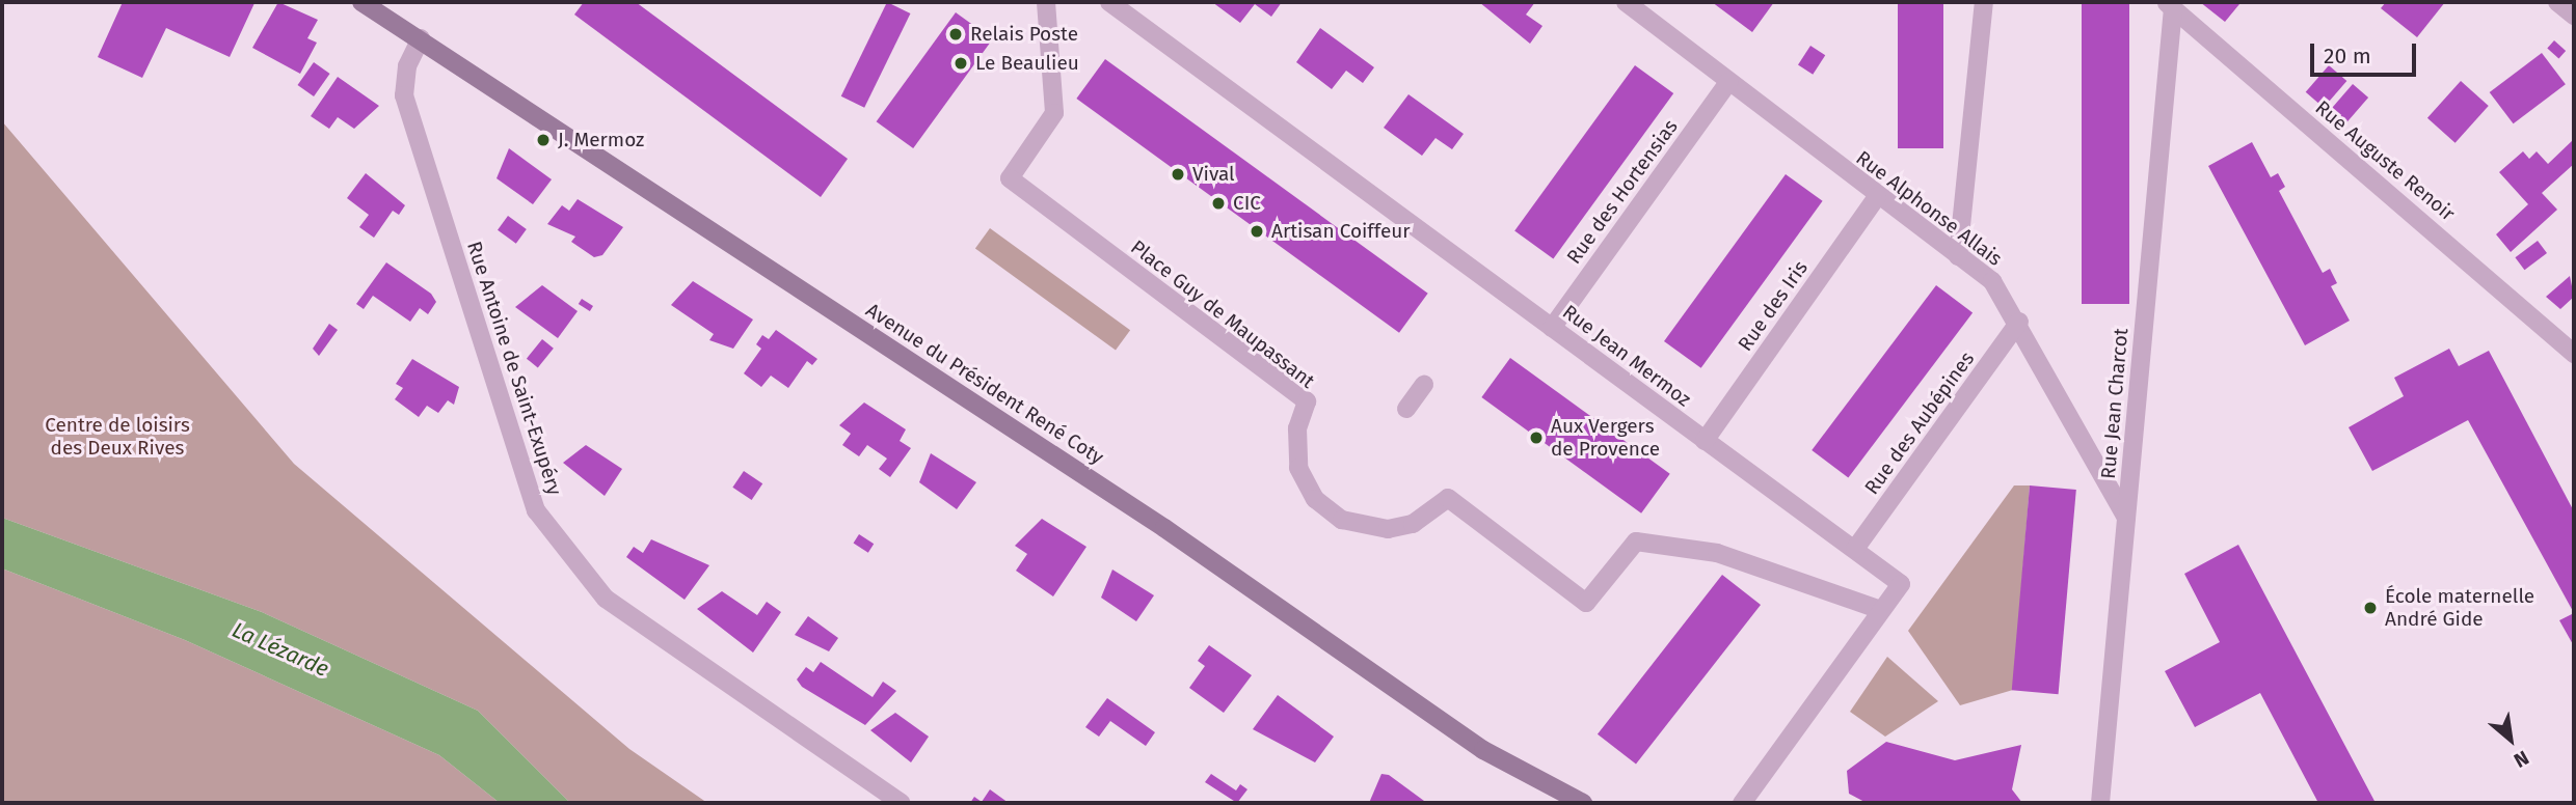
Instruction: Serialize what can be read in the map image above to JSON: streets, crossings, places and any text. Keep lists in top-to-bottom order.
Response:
{
  "streets": {
    "street": [
      "Rue Auguste Renoir",
      "Rue des Hortensias",
      "Rue Alphonse Allais",
      "Rue des Iris",
      "Place Guy de Maupassant",
      "Rue Jean Mermoz",
      "Rue Antoine de Saint-Exupéry",
      "Avenue du Président René Coty",
      "Rue Jean Charcot",
      "Rue des Aubépines"
    ]
  },
  "crossings": [
    ["Rue Auguste Renoir", "Rue Jean Charcot"],
    ["Rue des Hortensias", "Rue Alphonse Allais"],
    ["Rue des Hortensias", "Rue Jean Mermoz"],
    ["Rue Alphonse Allais", "Rue des Iris"],
    ["Rue Alphonse Allais", "Rue Jean Charcot"],
    ["Rue Alphonse Allais", "Rue des Aubépines"],
    ["Rue des Iris", "Rue Jean Mermoz"],
    ["Place Guy de Maupassant", "Rue Jean Mermoz"],
    ["Rue Jean Mermoz", "Rue des Aubépines"],
    ["Rue Antoine de Saint-Exupéry", "Avenue du Président René Coty"]
  ],
  "water": ["La Lézarde"],
  "parks": ["Centre de loisirs des Deux Rives"],
  "places": [
    "Relais Poste",
    "Le Beaulieu",
    "J. Mermoz",
    "Vival",
    "CIC",
    "Artisan Coiffeur",
    "Aux Vergers de Provence",
    "École maternelle André Gide"
  ],
  "scale_bar": "20 m",
  "north": "bottom right"
}
